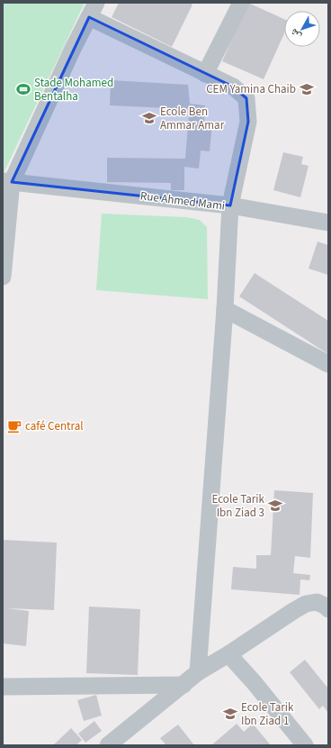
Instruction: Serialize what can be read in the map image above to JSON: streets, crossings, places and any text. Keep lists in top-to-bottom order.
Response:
{
  "streets": {
    "street": ["Rue Ahmed Mami"]
  },
  "places": {
    "sports": ["Stade Mohamed Bentalha"],
    "school or university": [
      "CEM Yamina Chaib",
      "Ecole Ben Ammar Amar",
      "Ecole Tarik Ibn Ziad 3",
      "Ecole Tarik Ibn Ziad 1"
    ],
    "cafe": ["café Central"]
  },
  "north": "bottom left"
}
